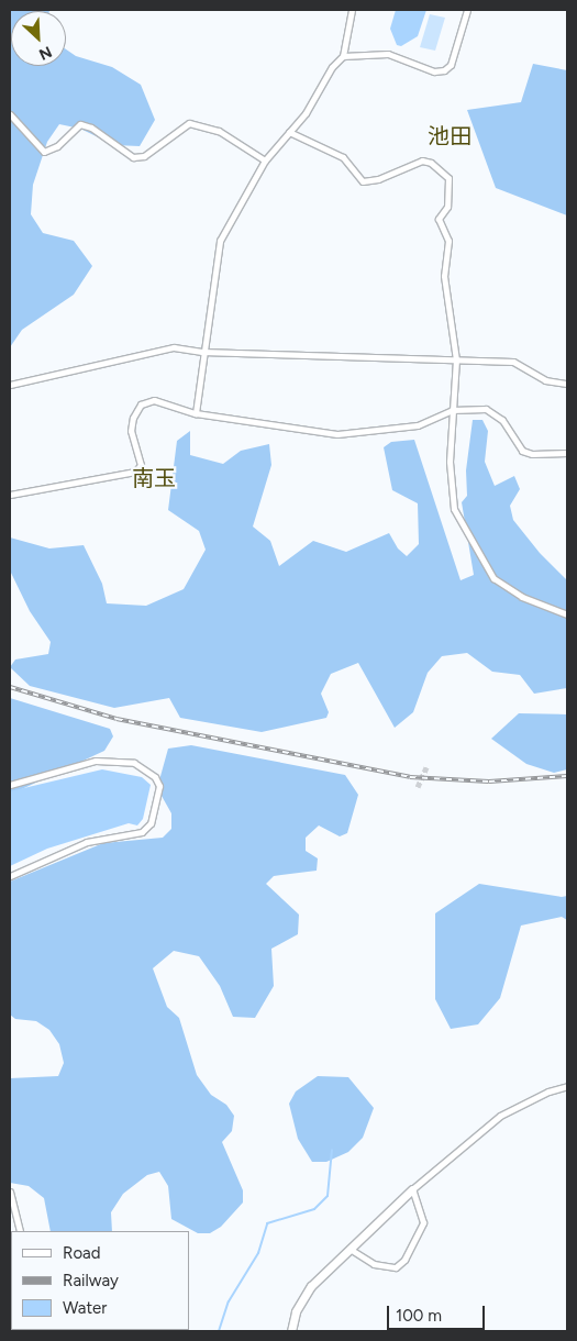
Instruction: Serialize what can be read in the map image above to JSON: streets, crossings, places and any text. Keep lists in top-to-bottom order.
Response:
{
  "districts": ["池田", "南玉"],
  "legend": ["Road", "Railway", "Water"],
  "scale_bar": "100 m",
  "north": "bottom right"
}
